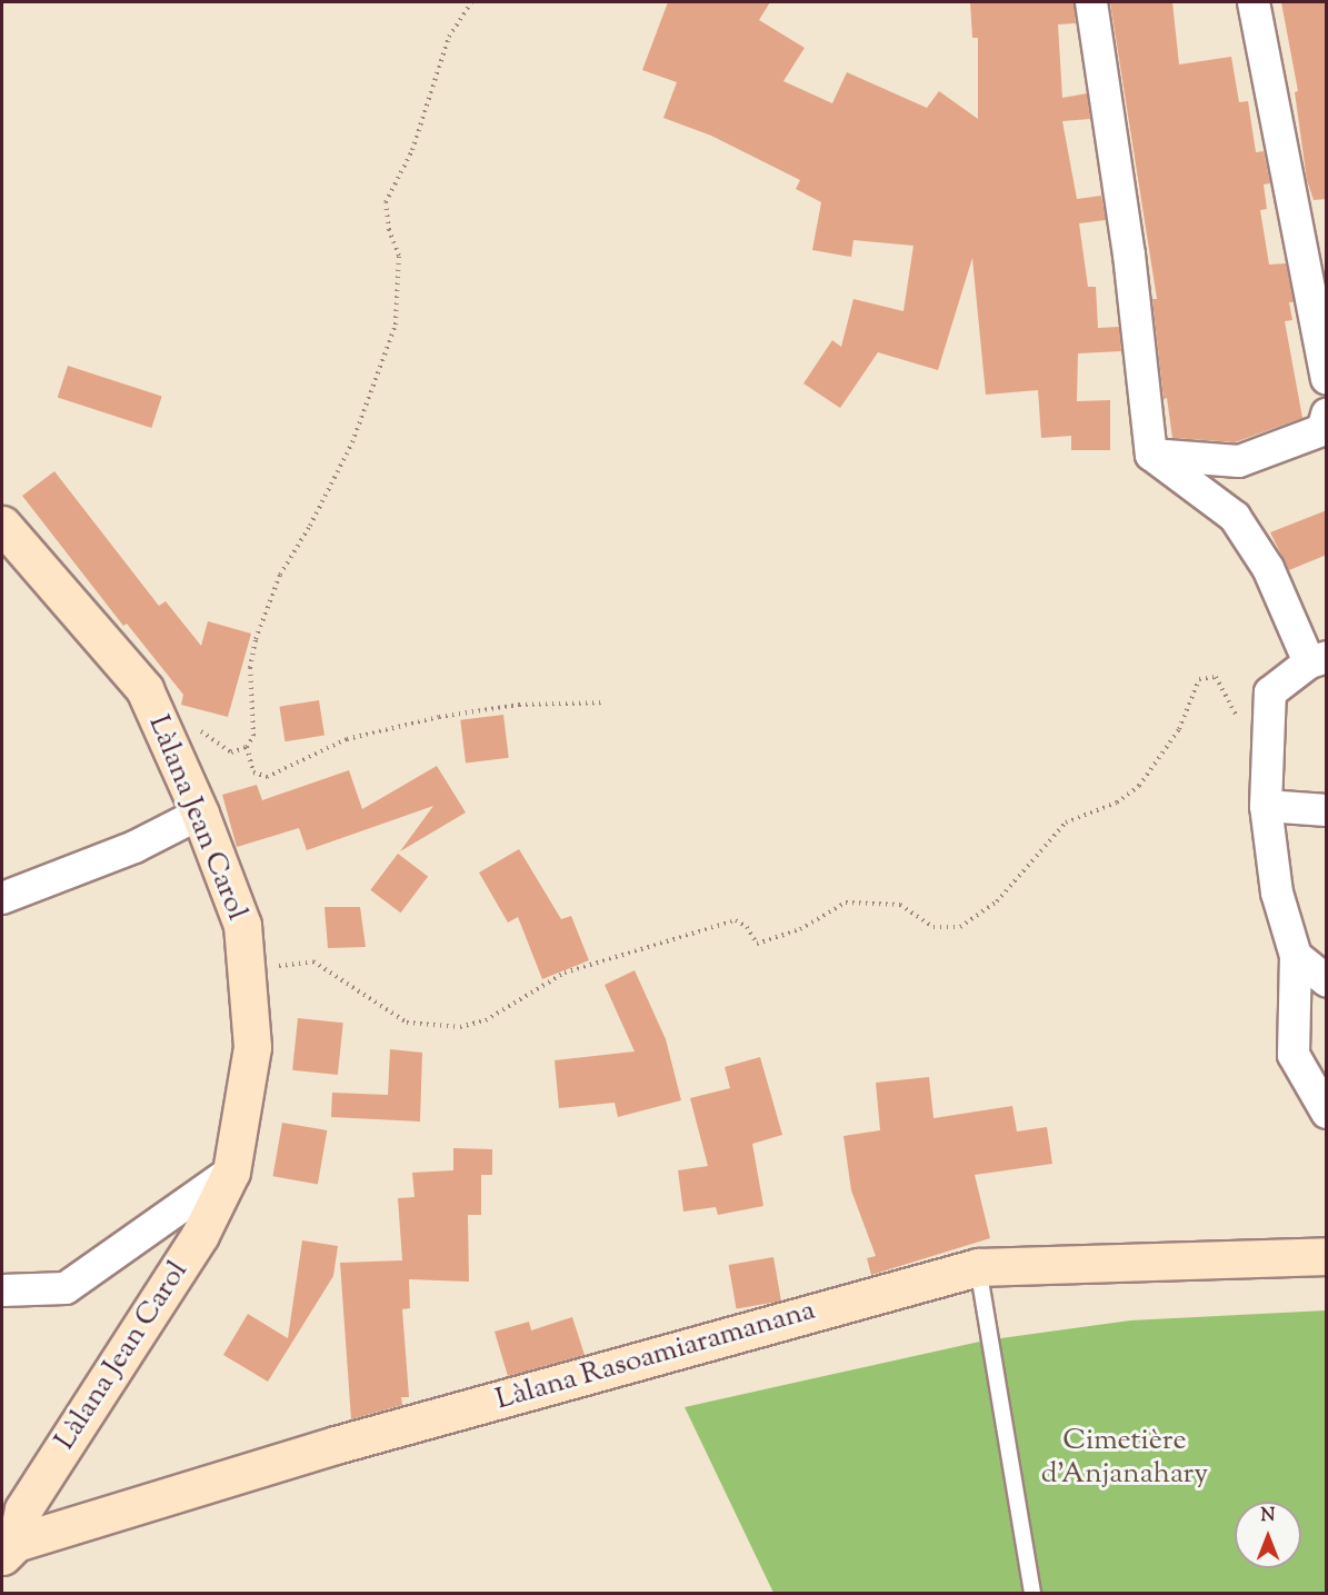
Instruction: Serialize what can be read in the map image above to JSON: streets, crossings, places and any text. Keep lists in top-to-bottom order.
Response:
{
  "streets": {
    "main road": ["Làlana Jean Carol", "Làlana Rasoamiaramanana"]
  },
  "crossings": [
    ["Làlana Jean Carol", "Làlana Rasoamiaramanana"]
  ],
  "parks": ["Cimetière d'Anjanahary"],
  "north": "top"
}
